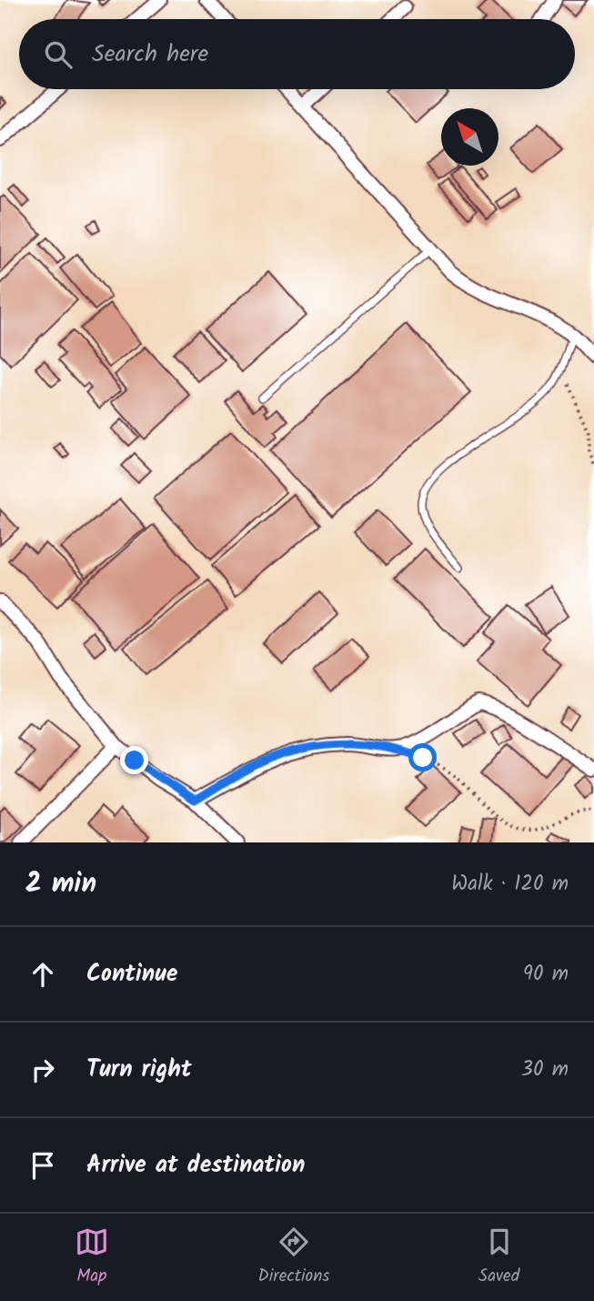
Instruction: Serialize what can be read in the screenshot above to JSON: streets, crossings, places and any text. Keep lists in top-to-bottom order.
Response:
{
  "north": "top left",
  "page": {
    "search": "Search here",
    "heading": ["2 min", "Walk · 120 m"],
    "list": [
      ["Continue", "90 m"],
      ["Turn right", "30 m"],
      "Arrive at destination"
    ],
    "nav": ["Map", "Directions", "Saved"]
  }
}
